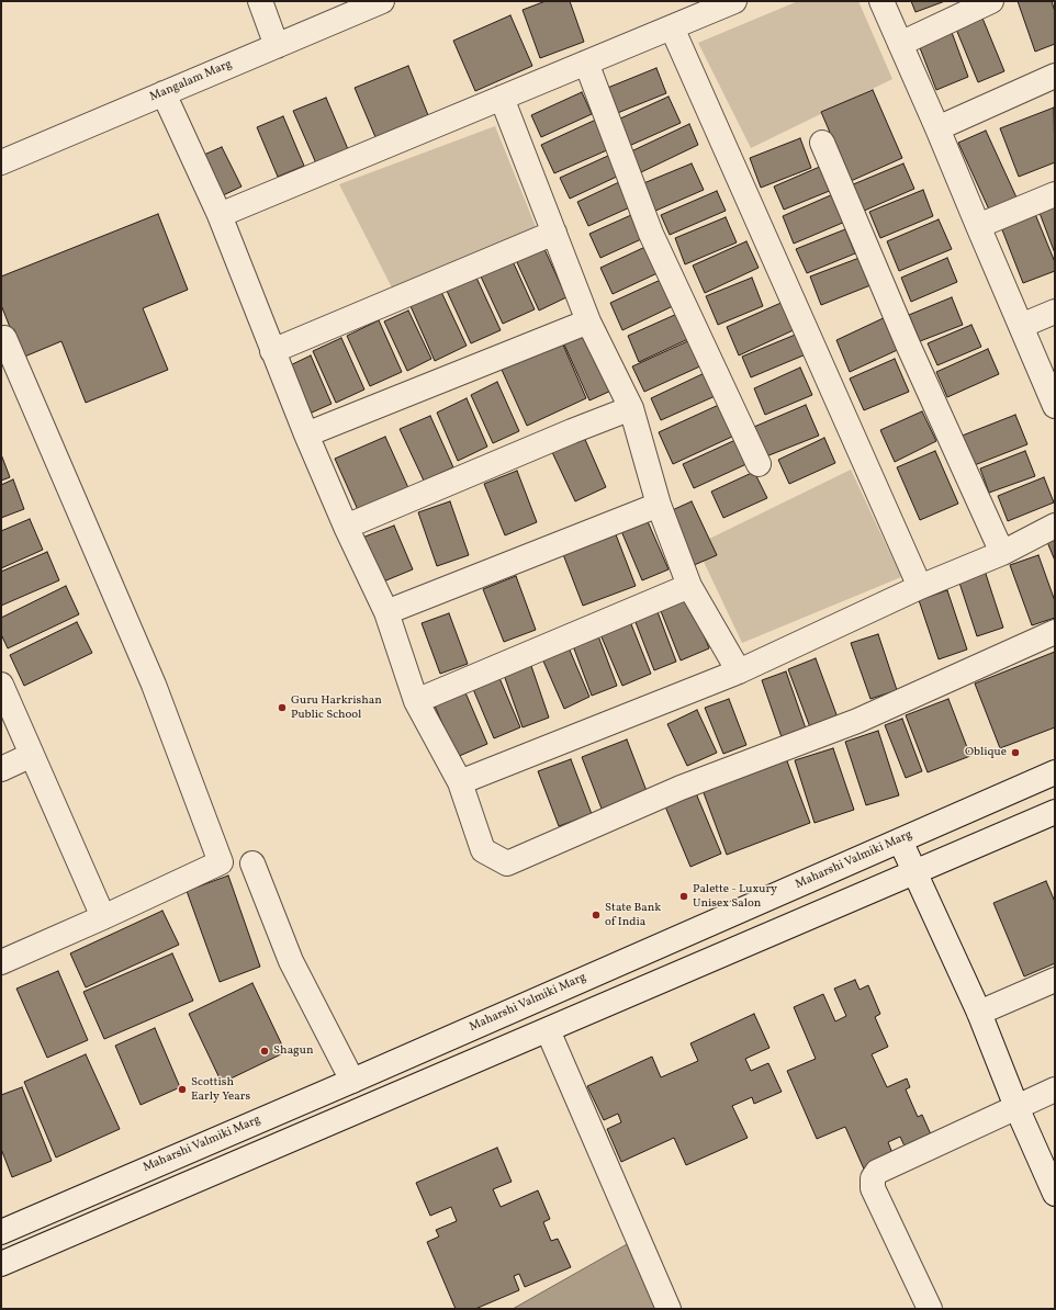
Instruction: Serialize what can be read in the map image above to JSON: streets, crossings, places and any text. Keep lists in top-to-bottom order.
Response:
{
  "streets": {
    "street": ["Mangalam Marg", "Maharshi Valmiki Marg"]
  },
  "places": [
    "Guru Harkrishan Public School",
    "Oblique",
    "Palette - Luxury Unisex Salon",
    "State Bank of India",
    "Shagun",
    "Scottish Early Years"
  ]
}
